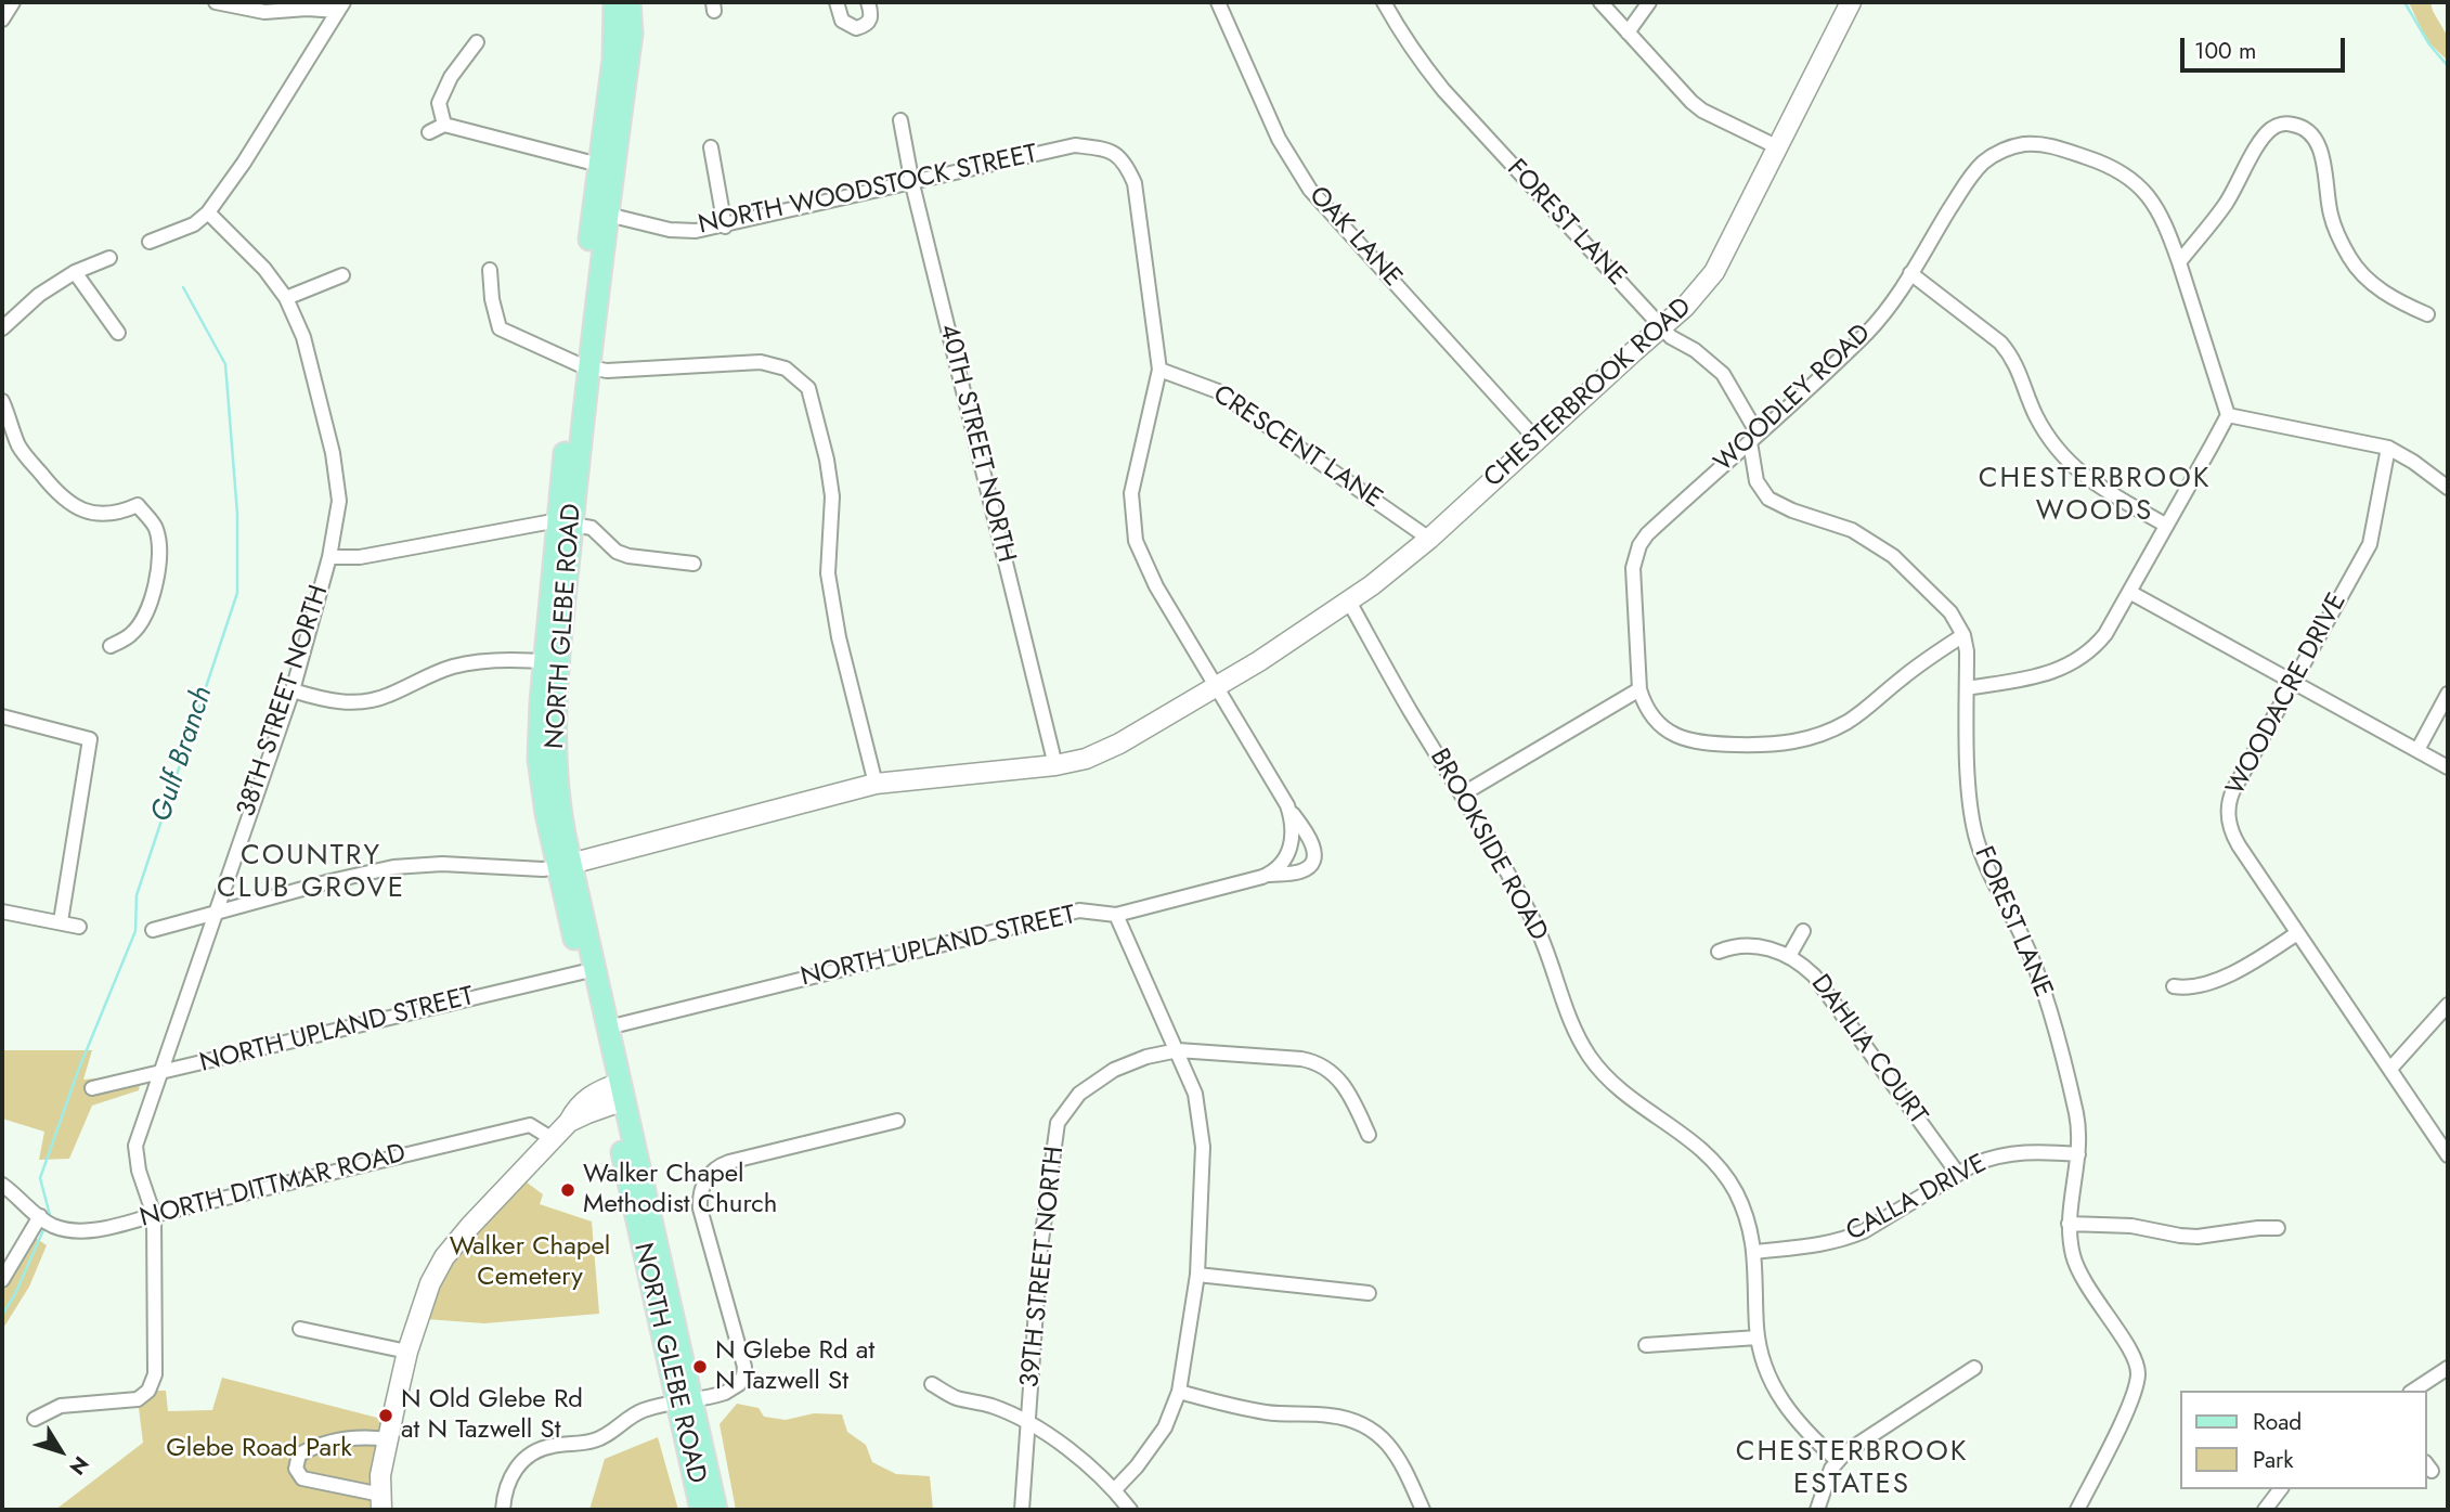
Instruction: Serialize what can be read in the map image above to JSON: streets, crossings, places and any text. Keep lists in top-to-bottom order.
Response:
{
  "streets": {
    "main road": ["NORTH GLEBE ROAD"],
    "street": [
      "NORTH WOODSTOCK STREET",
      "FOREST LANE",
      "OAK LANE",
      "CHESTERBROOK ROAD",
      "WOODLEY ROAD",
      "40TH STREET NORTH",
      "CRESCENT LANE",
      "WOODACRE DRIVE",
      "38TH STREET NORTH",
      "BROOKSIDE ROAD",
      "NORTH UPLAND STREET",
      "DAHLIA COURT",
      "NORTH DITTMAR ROAD",
      "CALLA DRIVE",
      "39TH STREET NORTH"
    ]
  },
  "crossings": [
    ["NORTH WOODSTOCK STREET", "40TH STREET NORTH"],
    ["NORTH WOODSTOCK STREET", "CRESCENT LANE"],
    ["NORTH WOODSTOCK STREET", "NORTH GLEBE ROAD"],
    ["FOREST LANE", "CHESTERBROOK ROAD"],
    ["FOREST LANE", "WOODLEY ROAD"],
    ["FOREST LANE", "CALLA DRIVE"],
    ["OAK LANE", "CHESTERBROOK ROAD"],
    ["CHESTERBROOK ROAD", "40TH STREET NORTH"],
    ["CHESTERBROOK ROAD", "CRESCENT LANE"],
    ["CHESTERBROOK ROAD", "NORTH GLEBE ROAD"],
    ["CHESTERBROOK ROAD", "BROOKSIDE ROAD"],
    ["NORTH GLEBE ROAD", "NORTH UPLAND STREET"],
    ["38TH STREET NORTH", "NORTH UPLAND STREET"],
    ["38TH STREET NORTH", "NORTH DITTMAR ROAD"],
    ["BROOKSIDE ROAD", "CALLA DRIVE"],
    ["DAHLIA COURT", "CALLA DRIVE"]
  ],
  "districts": ["CHESTERBROOK WOODS", "COUNTRY CLUB GROVE", "CHESTERBROOK ESTATES"],
  "water": ["Gulf Branch"],
  "parks": ["Walker Chapel Cemetery", "Glebe Road Park"],
  "places": ["Walker Chapel Methodist Church", "N Glebe Rd at N Tazwell St", "N Old Glebe Rd at N Tazwell St"],
  "legend": ["Road", "Park"],
  "scale_bar": "100 m",
  "north": "bottom right"
}
